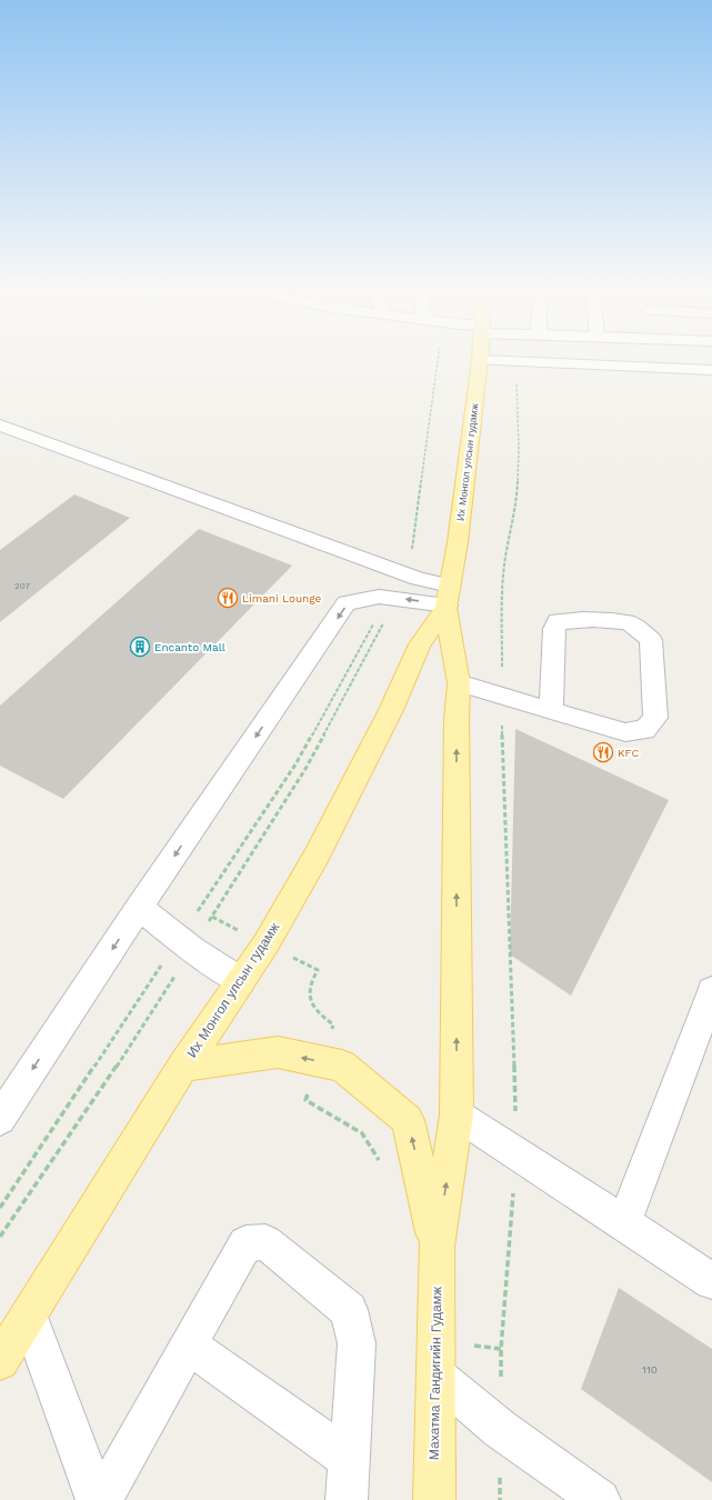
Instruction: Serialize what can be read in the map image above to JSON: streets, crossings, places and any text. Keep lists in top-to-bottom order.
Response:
{
  "streets": {
    "main road": ["Их Монгол улсын гудамж", "Махатма Гандигийн Гудамж"]
  },
  "crossings": [
    ["Их Монгол улсын гудамж", "Махатма Гандигийн Гудамж"]
  ],
  "places": {
    "restaurant": ["Limani Lounge", "KFC"],
    "building": ["Encanto Mall"]
  },
  "house_numbers": ["207", "110"]
}
